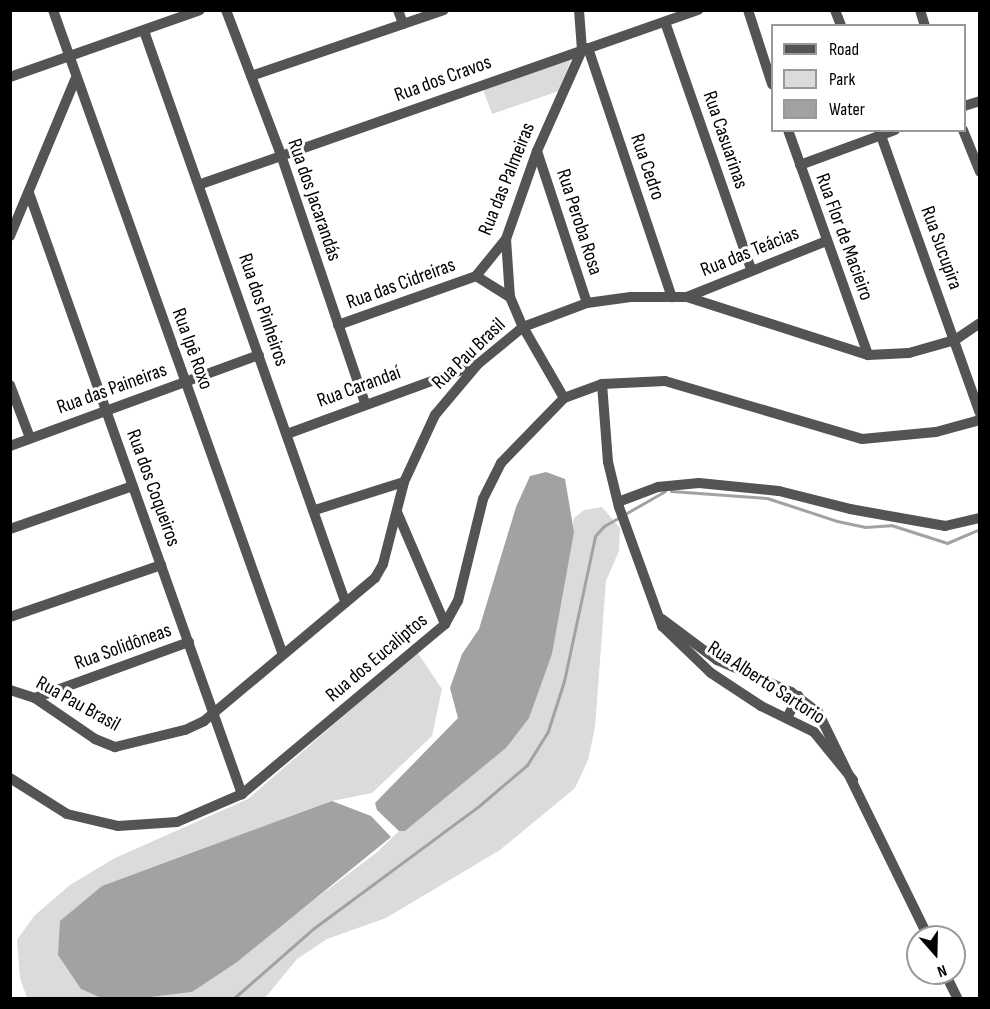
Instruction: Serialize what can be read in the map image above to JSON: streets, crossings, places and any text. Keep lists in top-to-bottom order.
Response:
{
  "streets": {
    "street": [
      "Rua dos Cravos",
      "Rua Casuarinas",
      "Rua Cedro",
      "Rua das Palmeiras",
      "Rua dos Jacarandás",
      "Rua Peroba Rosa",
      "Rua Flor de Macieiro",
      "Rua Sucupira",
      "Rua das Teácias",
      "Rua das Cidreiras",
      "Rua dos Pinheiros",
      "Rua Ipê Roxo",
      "Rua Pau Brasil",
      "Rua Carandaí",
      "Rua das Paineiras",
      "Rua dos Coqueiros",
      "Rua Solidôneas",
      "Rua dos Eucaliptos",
      "Rua Alberto Sartorio"
    ]
  },
  "crossings": [
    ["Rua dos Cravos", "Rua Casuarinas"],
    ["Rua dos Cravos", "Rua Cedro"],
    ["Rua dos Cravos", "Rua das Palmeiras"],
    ["Rua dos Cravos", "Rua dos Jacarandás"],
    ["Rua dos Cravos", "Rua dos Pinheiros"],
    ["Rua Casuarinas", "Rua das Teácias"],
    ["Rua Cedro", "Rua das Palmeiras"],
    ["Rua Cedro", "Rua Pau Brasil"],
    ["Rua das Palmeiras", "Rua Peroba Rosa"],
    ["Rua das Palmeiras", "Rua das Cidreiras"],
    ["Rua dos Jacarandás", "Rua das Cidreiras"],
    ["Rua dos Jacarandás", "Rua Carandaí"],
    ["Rua Peroba Rosa", "Rua Pau Brasil"],
    ["Rua Flor de Macieiro", "Rua das Teácias"],
    ["Rua Flor de Macieiro", "Rua Pau Brasil"],
    ["Rua Sucupira", "Rua Pau Brasil"],
    ["Rua das Teácias", "Rua Pau Brasil"],
    ["Rua dos Pinheiros", "Rua Pau Brasil"],
    ["Rua dos Pinheiros", "Rua Carandaí"],
    ["Rua dos Pinheiros", "Rua das Paineiras"],
    ["Rua Ipê Roxo", "Rua Pau Brasil"],
    ["Rua Ipê Roxo", "Rua das Paineiras"],
    ["Rua Pau Brasil", "Rua Carandaí"],
    ["Rua Pau Brasil", "Rua dos Coqueiros"],
    ["Rua Pau Brasil", "Rua Solidôneas"],
    ["Rua das Paineiras", "Rua dos Coqueiros"],
    ["Rua dos Coqueiros", "Rua Solidôneas"],
    ["Rua dos Coqueiros", "Rua dos Eucaliptos"]
  ],
  "legend": ["Road", "Park", "Water"],
  "north": "bottom"
}
